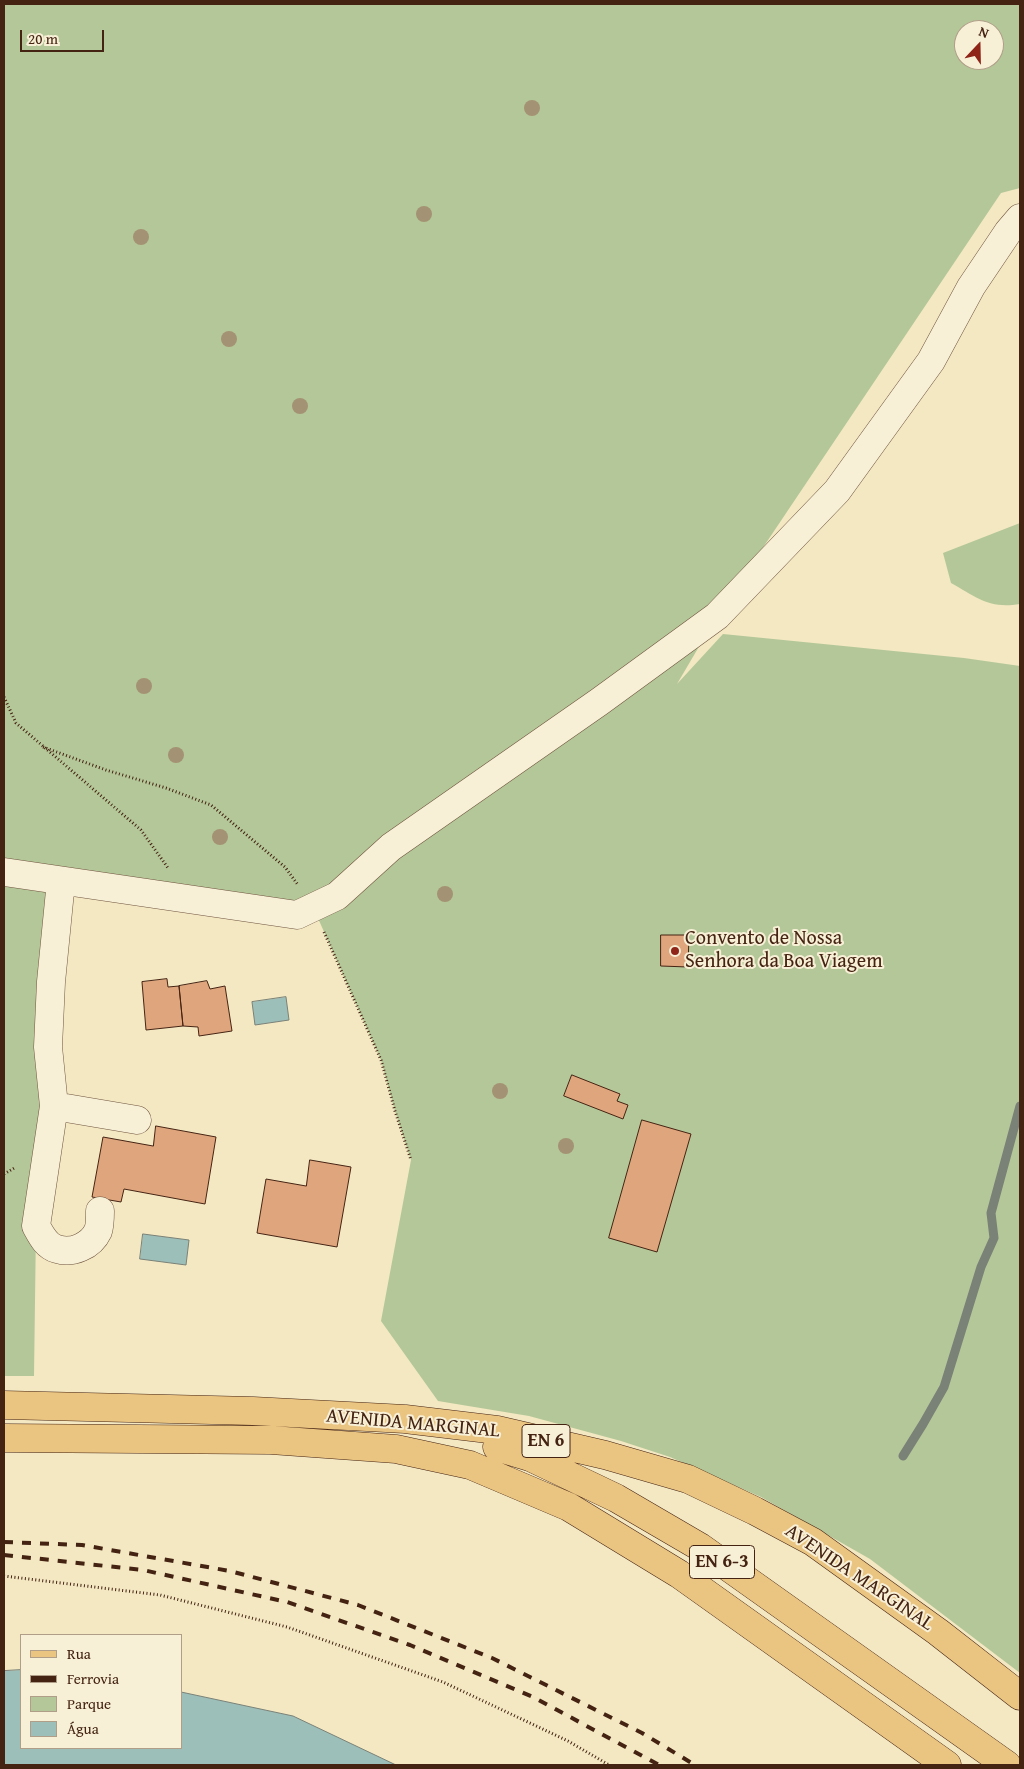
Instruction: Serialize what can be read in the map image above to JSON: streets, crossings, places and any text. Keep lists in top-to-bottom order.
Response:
{
  "streets": {
    "main road": ["AVENIDA MARGINAL", "EN 6", "EN 6-3"]
  },
  "crossings": [
    ["AVENIDA MARGINAL", "EN 6-3"]
  ],
  "places": ["Convento de Nossa Senhora da Boa Viagem"],
  "legend": [
    "Rua",
    "Ferrovia",
    "Parque",
    "Água"
  ],
  "scale_bar": "20 m",
  "north": "top"
}
